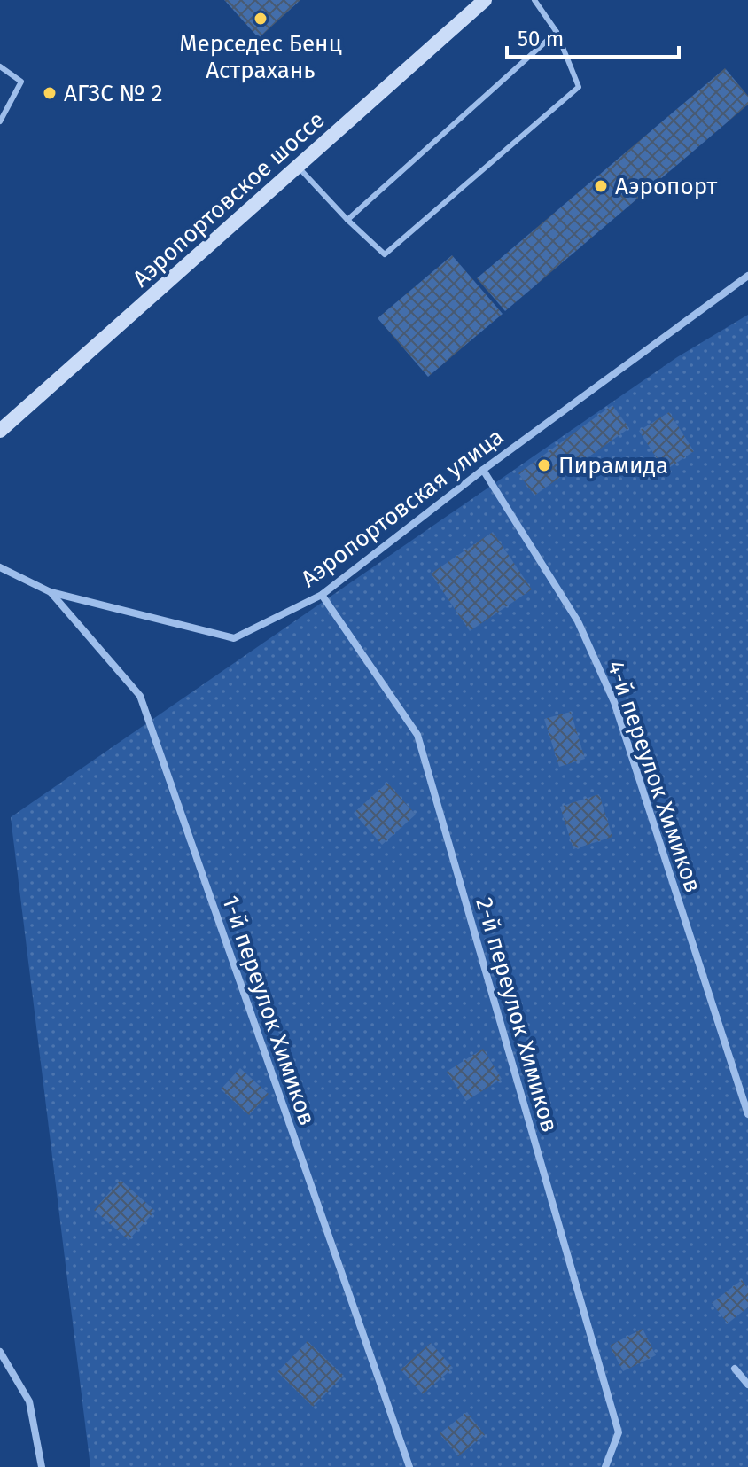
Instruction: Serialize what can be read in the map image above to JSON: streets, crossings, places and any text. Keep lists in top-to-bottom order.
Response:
{
  "streets": {
    "main road": ["Аэропортовское шоссе"],
    "street": [
      "Аэропортовская улица",
      "4-й переулок Химиков",
      "1-й переулок Химиков",
      "2-й переулок Химиков"
    ]
  },
  "crossings": [
    ["Аэропортовская улица", "4-й переулок Химиков"],
    ["Аэропортовская улица", "1-й переулок Химиков"],
    ["Аэропортовская улица", "2-й переулок Химиков"]
  ],
  "places": [
    "Мерседес Бенц Астрахань",
    "АГЗС № 2",
    "Аэропорт",
    "Пирамида"
  ],
  "scale_bar": "50 m"
}
